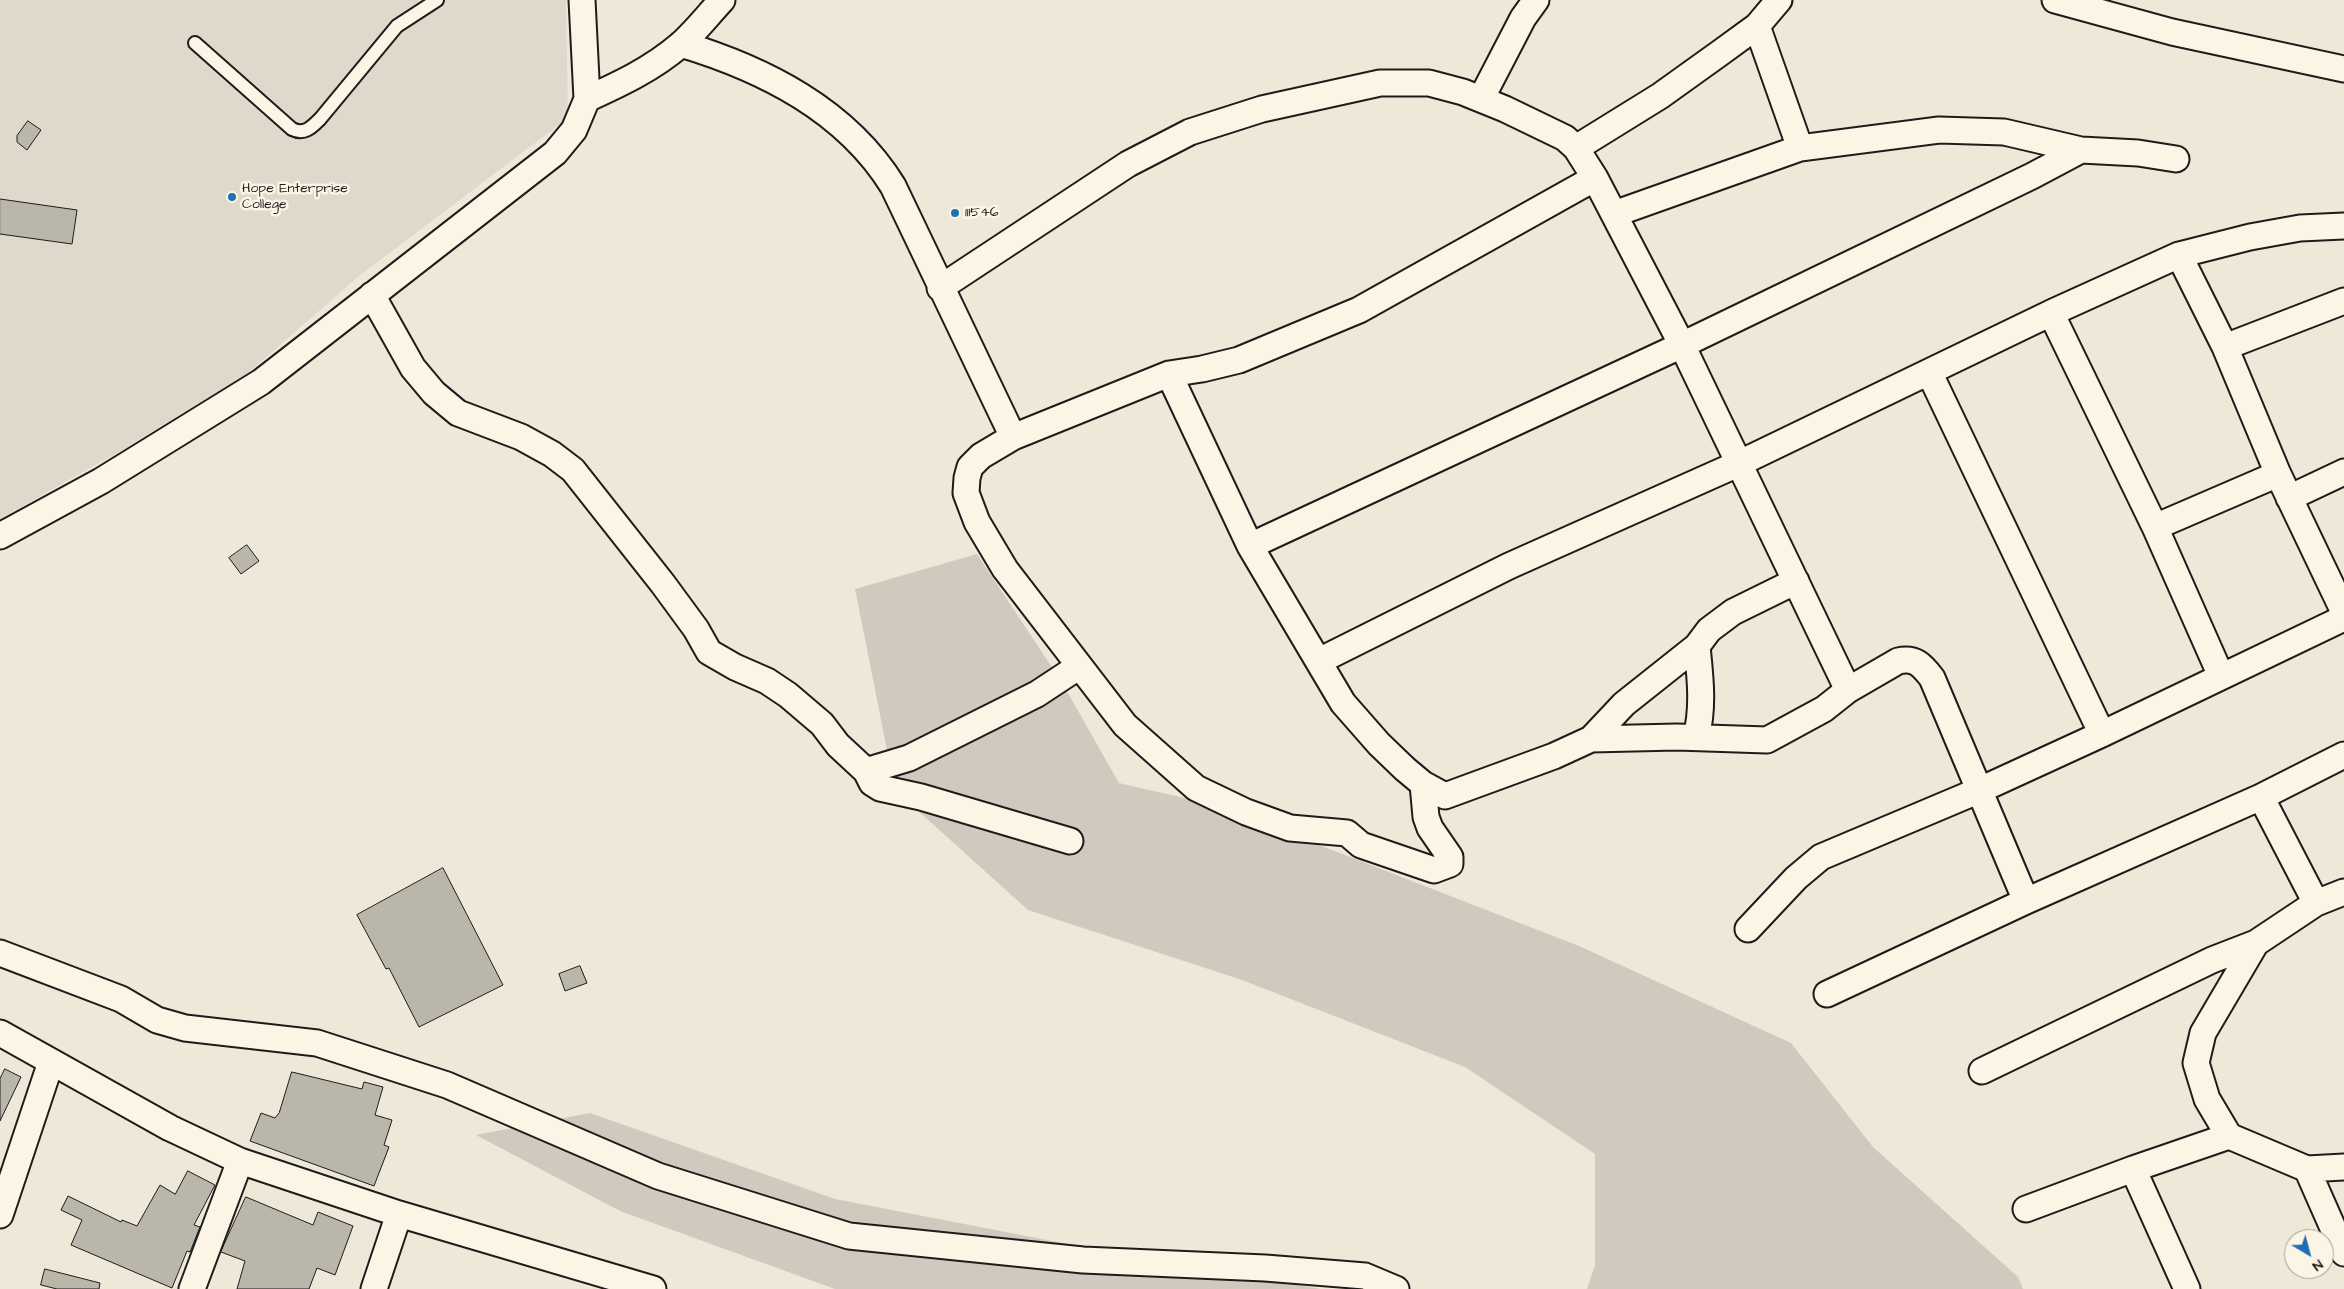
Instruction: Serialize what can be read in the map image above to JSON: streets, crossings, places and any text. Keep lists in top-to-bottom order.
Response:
{
  "places": ["Hope Enterprise College", "111546"],
  "north": "bottom right"
}
